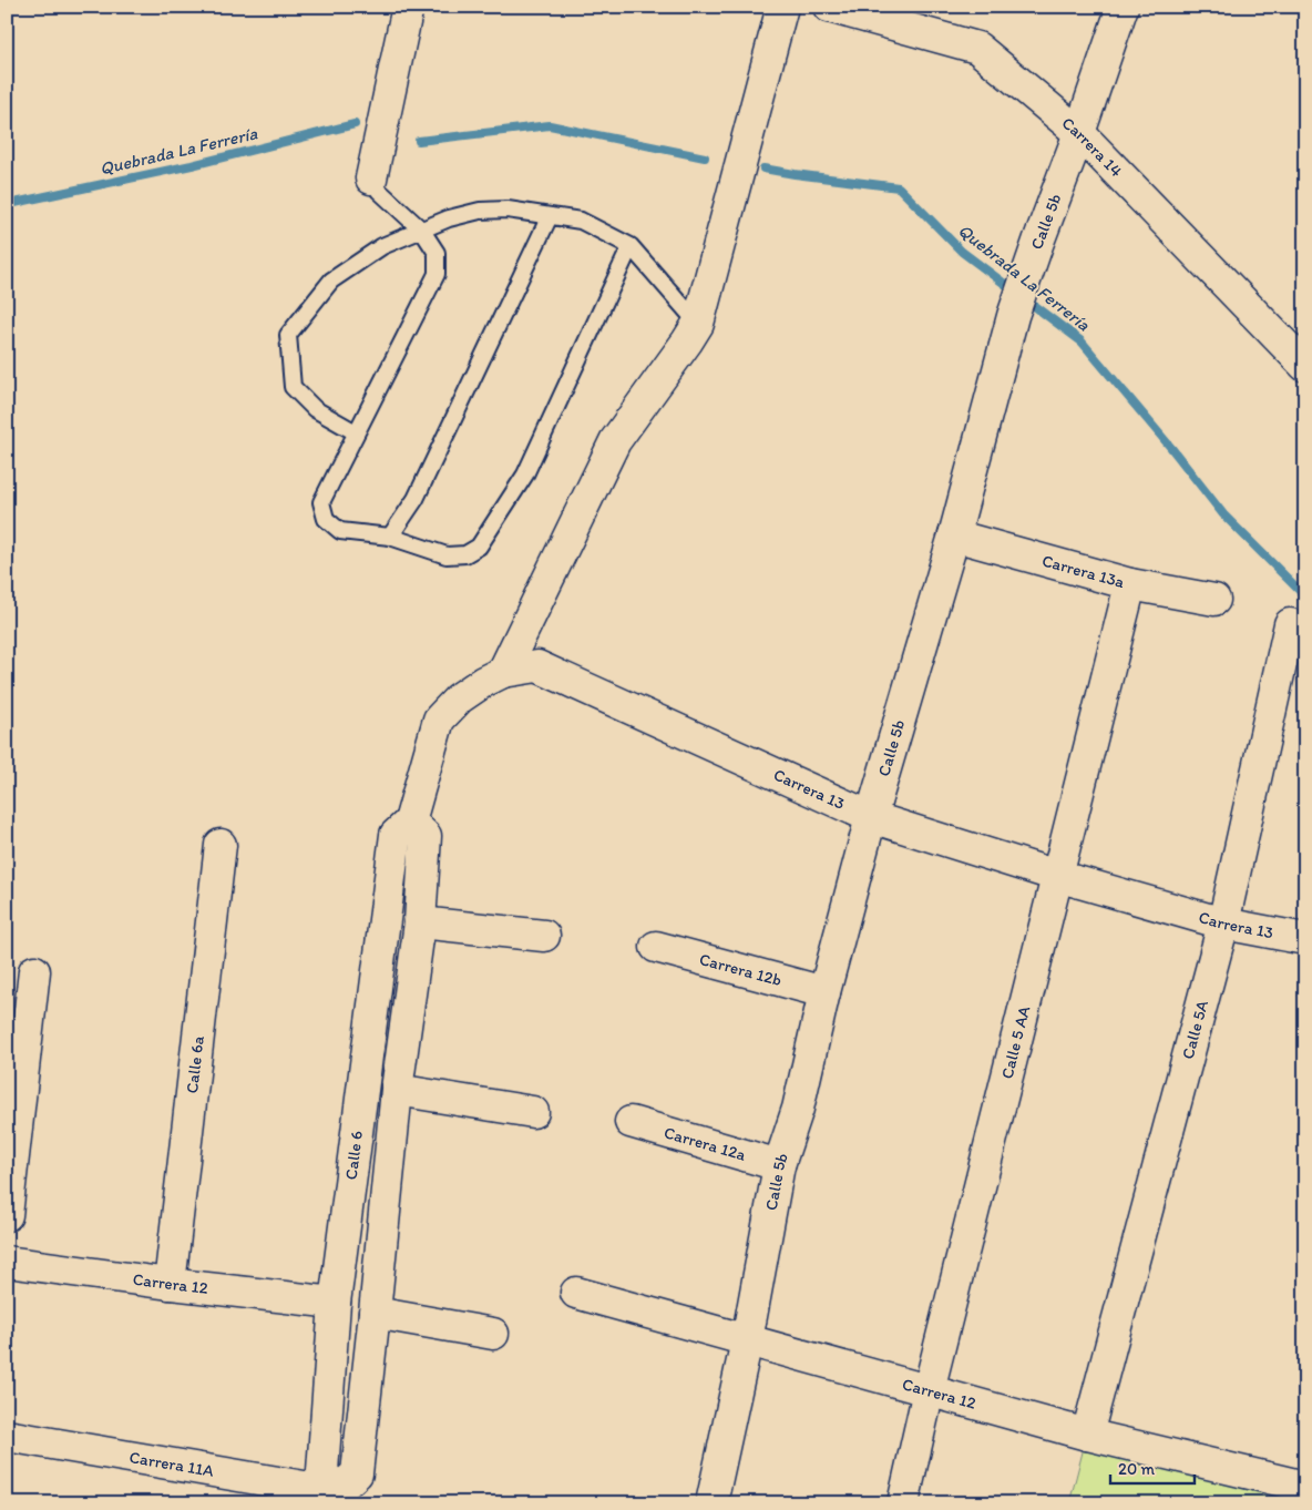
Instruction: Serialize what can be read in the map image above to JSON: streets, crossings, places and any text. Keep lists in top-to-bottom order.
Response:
{
  "streets": {
    "street": [
      "Carrera 14",
      "Calle 5b",
      "Carrera 13a",
      "Carrera 13",
      "Carrera 12b",
      "Calle 5A",
      "Calle 5 AA",
      "Calle 6a",
      "Carrera 12a",
      "Calle 6",
      "Carrera 12",
      "Carrera 11A"
    ]
  },
  "crossings": [
    ["Carrera 14", "Calle 5b"],
    ["Calle 5b", "Carrera 13a"],
    ["Calle 5b", "Carrera 13"],
    ["Calle 5b", "Carrera 12b"],
    ["Calle 5b", "Carrera 12a"],
    ["Calle 5b", "Carrera 12"],
    ["Carrera 13a", "Calle 5 AA"],
    ["Carrera 13", "Calle 5A"],
    ["Carrera 13", "Calle 5 AA"],
    ["Carrera 13", "Calle 6"],
    ["Calle 5A", "Carrera 12"],
    ["Calle 5 AA", "Carrera 12"],
    ["Calle 6a", "Carrera 12"],
    ["Calle 6", "Carrera 12"],
    ["Calle 6", "Carrera 11A"]
  ],
  "water": ["Quebrada La Ferrería"],
  "scale_bar": "20 m"
}
